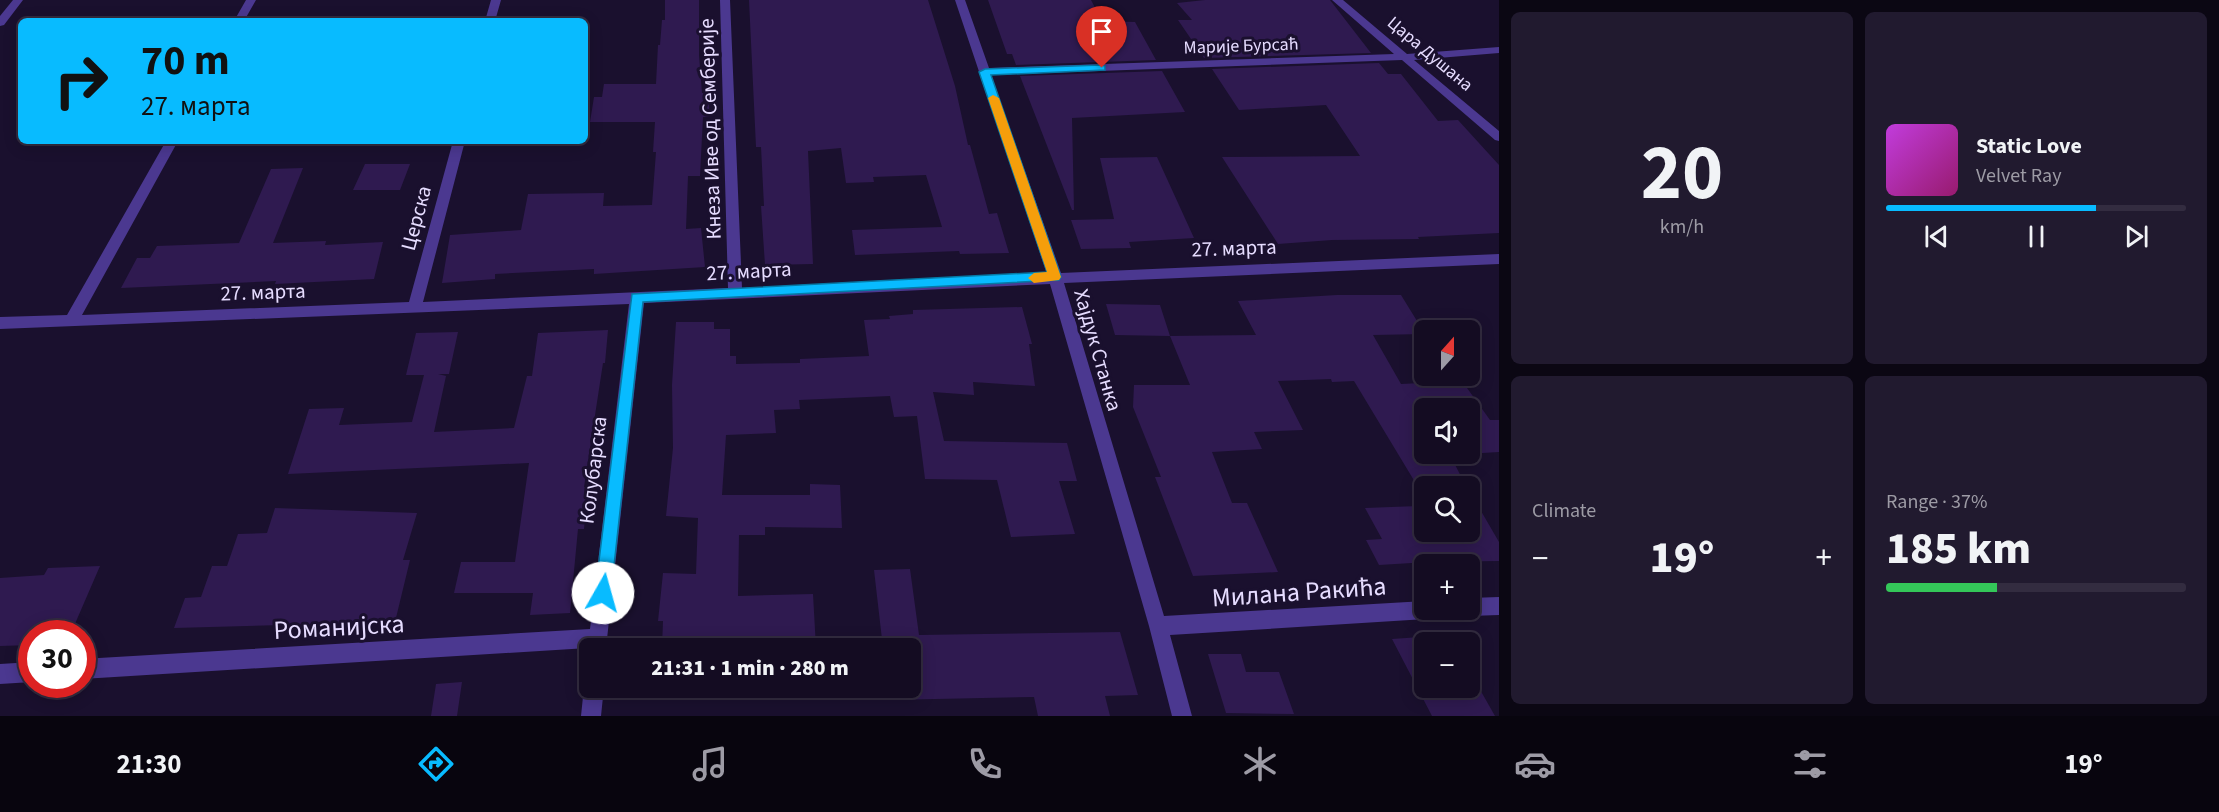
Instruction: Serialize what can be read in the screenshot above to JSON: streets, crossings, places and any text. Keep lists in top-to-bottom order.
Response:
{
  "streets": {
    "street": [
      "Марије Бурсаћ",
      "Цара Душана",
      "Кнеза Иве од Семберије",
      "Церска",
      "27. марта",
      "Хајдук Станка",
      "Колубарска",
      "Милана Ракића",
      "Романијска"
    ]
  },
  "crossings": [
    ["Марије Бурсаћ", "Цара Душана"],
    ["Марије Бурсаћ", "Хајдук Станка"],
    ["Кнеза Иве од Семберије", "27. марта"],
    ["Церска", "27. марта"],
    ["27. марта", "Хајдук Станка"],
    ["27. марта", "Колубарска"],
    ["Хајдук Станка", "Милана Ракића"]
  ],
  "north": "top",
  "page": {
    "tile": [
      ["20", "km/h"],
      "Climate",
      ["Range · 37%", "185 km"]
    ],
    "turn": ["70 m", "27. марта"],
    "song": ["Static Love", "Velvet Ray"],
    "map_buttons": ["+", "−"],
    "heat": ["−", "19°", "+"],
    "limit": "30",
    "trip": "21:31 · 1 min · 280 m",
    "tabs": ["21:30", "19°"]
  }
}
